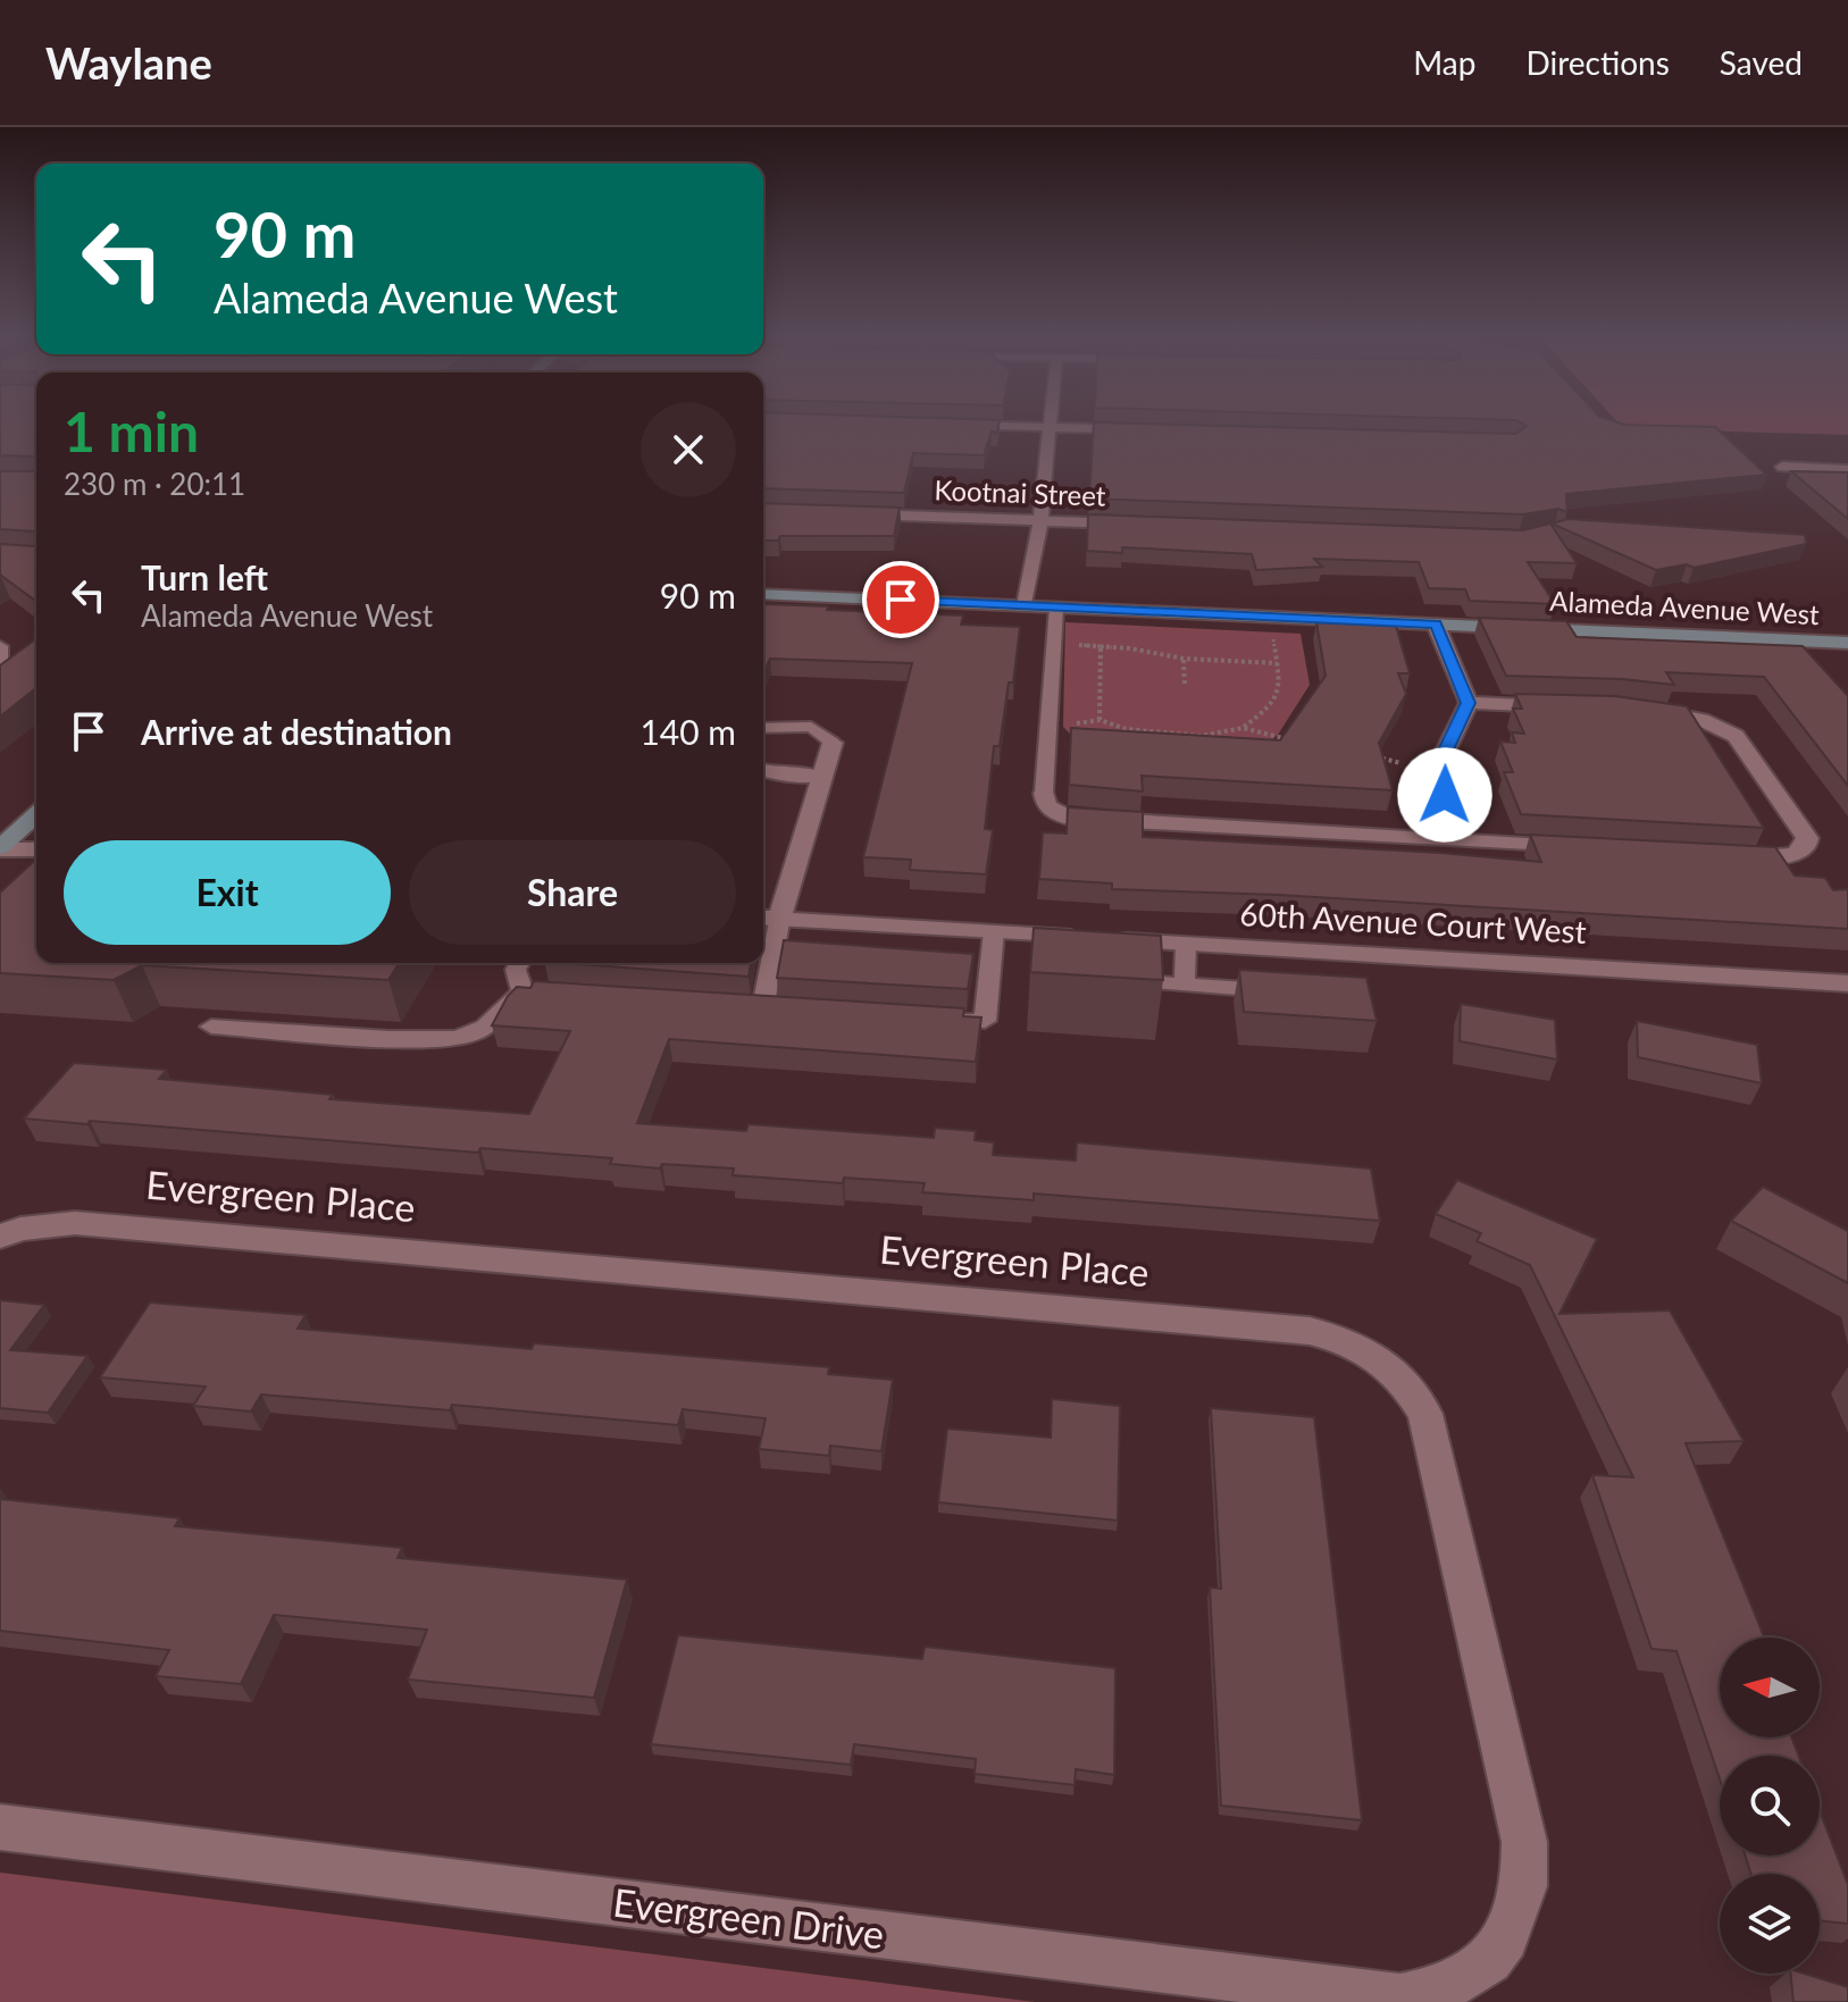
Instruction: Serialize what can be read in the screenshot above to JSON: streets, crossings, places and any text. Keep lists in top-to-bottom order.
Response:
{
  "streets": {
    "street": [
      "Kootnai Street",
      "Alameda Avenue West",
      "60th Avenue Court West",
      "Evergreen Place",
      "Evergreen Drive"
    ]
  },
  "crossings": [
    ["Evergreen Place", "Evergreen Drive"]
  ],
  "north": "left",
  "page": {
    "header": "Waylane",
    "nav": ["Map", "Directions", "Saved"],
    "turn": ["90 m", "Alameda Avenue West"],
    "heading": ["1 min", "230 m · 20:11"],
    "list": [
      {
        "name": "Turn left",
        "note": "Alameda Avenue West",
        "value": "90 m"
      },
      {
        "name": "Arrive at destination",
        "value": "140 m"
      }
    ],
    "buttons": ["Exit", "Share"]
  }
}
